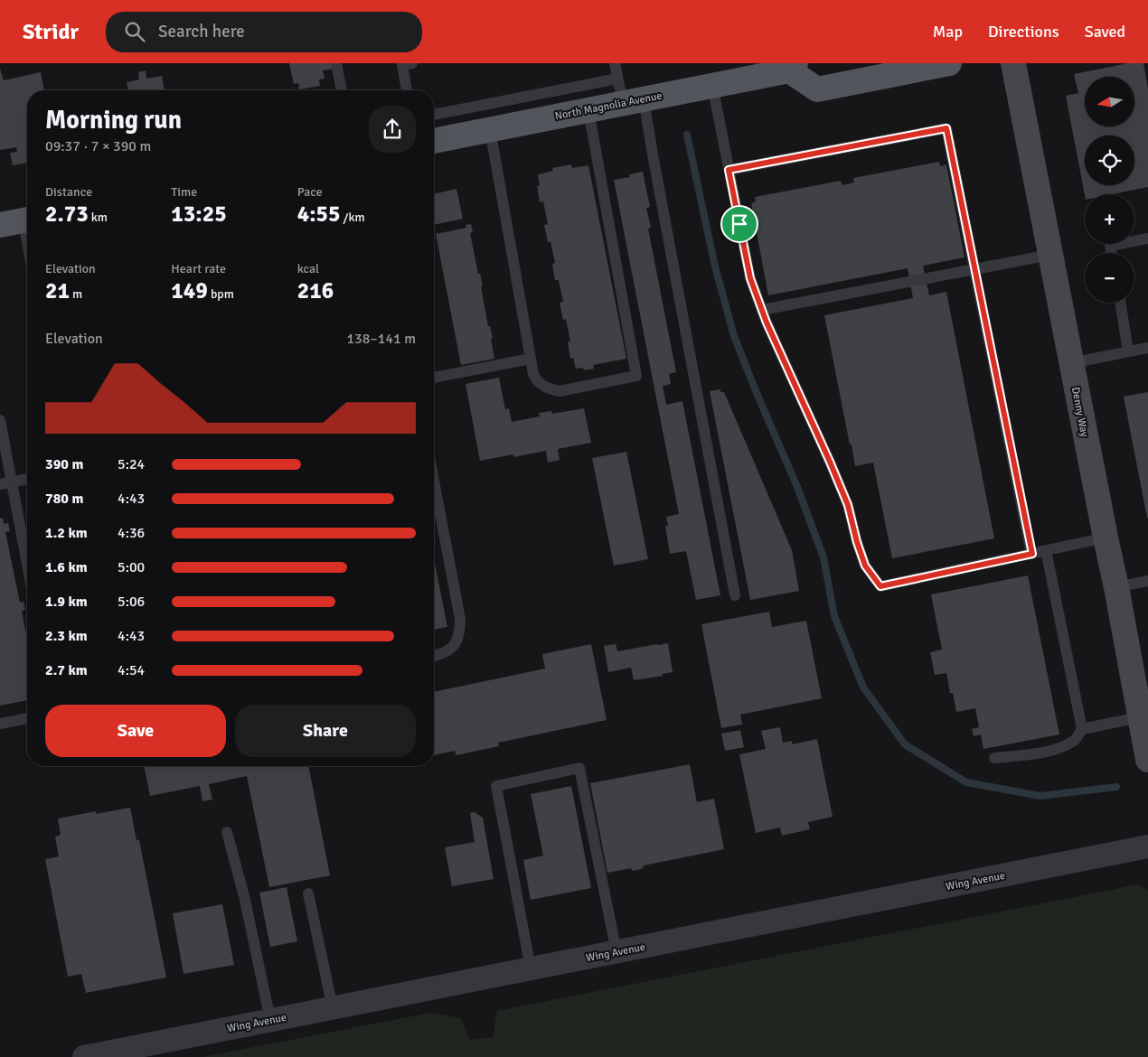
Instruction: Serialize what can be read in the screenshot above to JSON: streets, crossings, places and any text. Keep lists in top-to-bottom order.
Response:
{
  "streets": {
    "main road": ["North Magnolia Avenue"],
    "street": ["Denny Way", "Wing Avenue"]
  },
  "north": "left",
  "page": {
    "header": "Stridr",
    "search": "Search here",
    "nav": ["Map", "Directions", "Saved"],
    "map_buttons": ["+", "−"],
    "heading": ["Morning run", "09:37 · 7 × 390 m"],
    "stats": [
      ["Distance", "2.73 km"],
      ["Time", "13:25"],
      ["Pace", "4:55 /km"],
      ["Elevation", "21 m"],
      ["Heart rate", "149 bpm"],
      ["kcal", "216"]
    ],
    "chart": ["Elevation", "138–141 m"],
    "list": [
      {
        "name": "390 m",
        "note": "5:24"
      },
      {
        "name": "780 m",
        "note": "4:43"
      },
      {
        "name": "1.2 km",
        "note": "4:36"
      },
      {
        "name": "1.6 km",
        "note": "5:00"
      },
      {
        "name": "1.9 km",
        "note": "5:06"
      },
      {
        "name": "2.3 km",
        "note": "4:43"
      },
      {
        "name": "2.7 km",
        "note": "4:54"
      }
    ],
    "buttons": ["Save", "Share"]
  }
}
